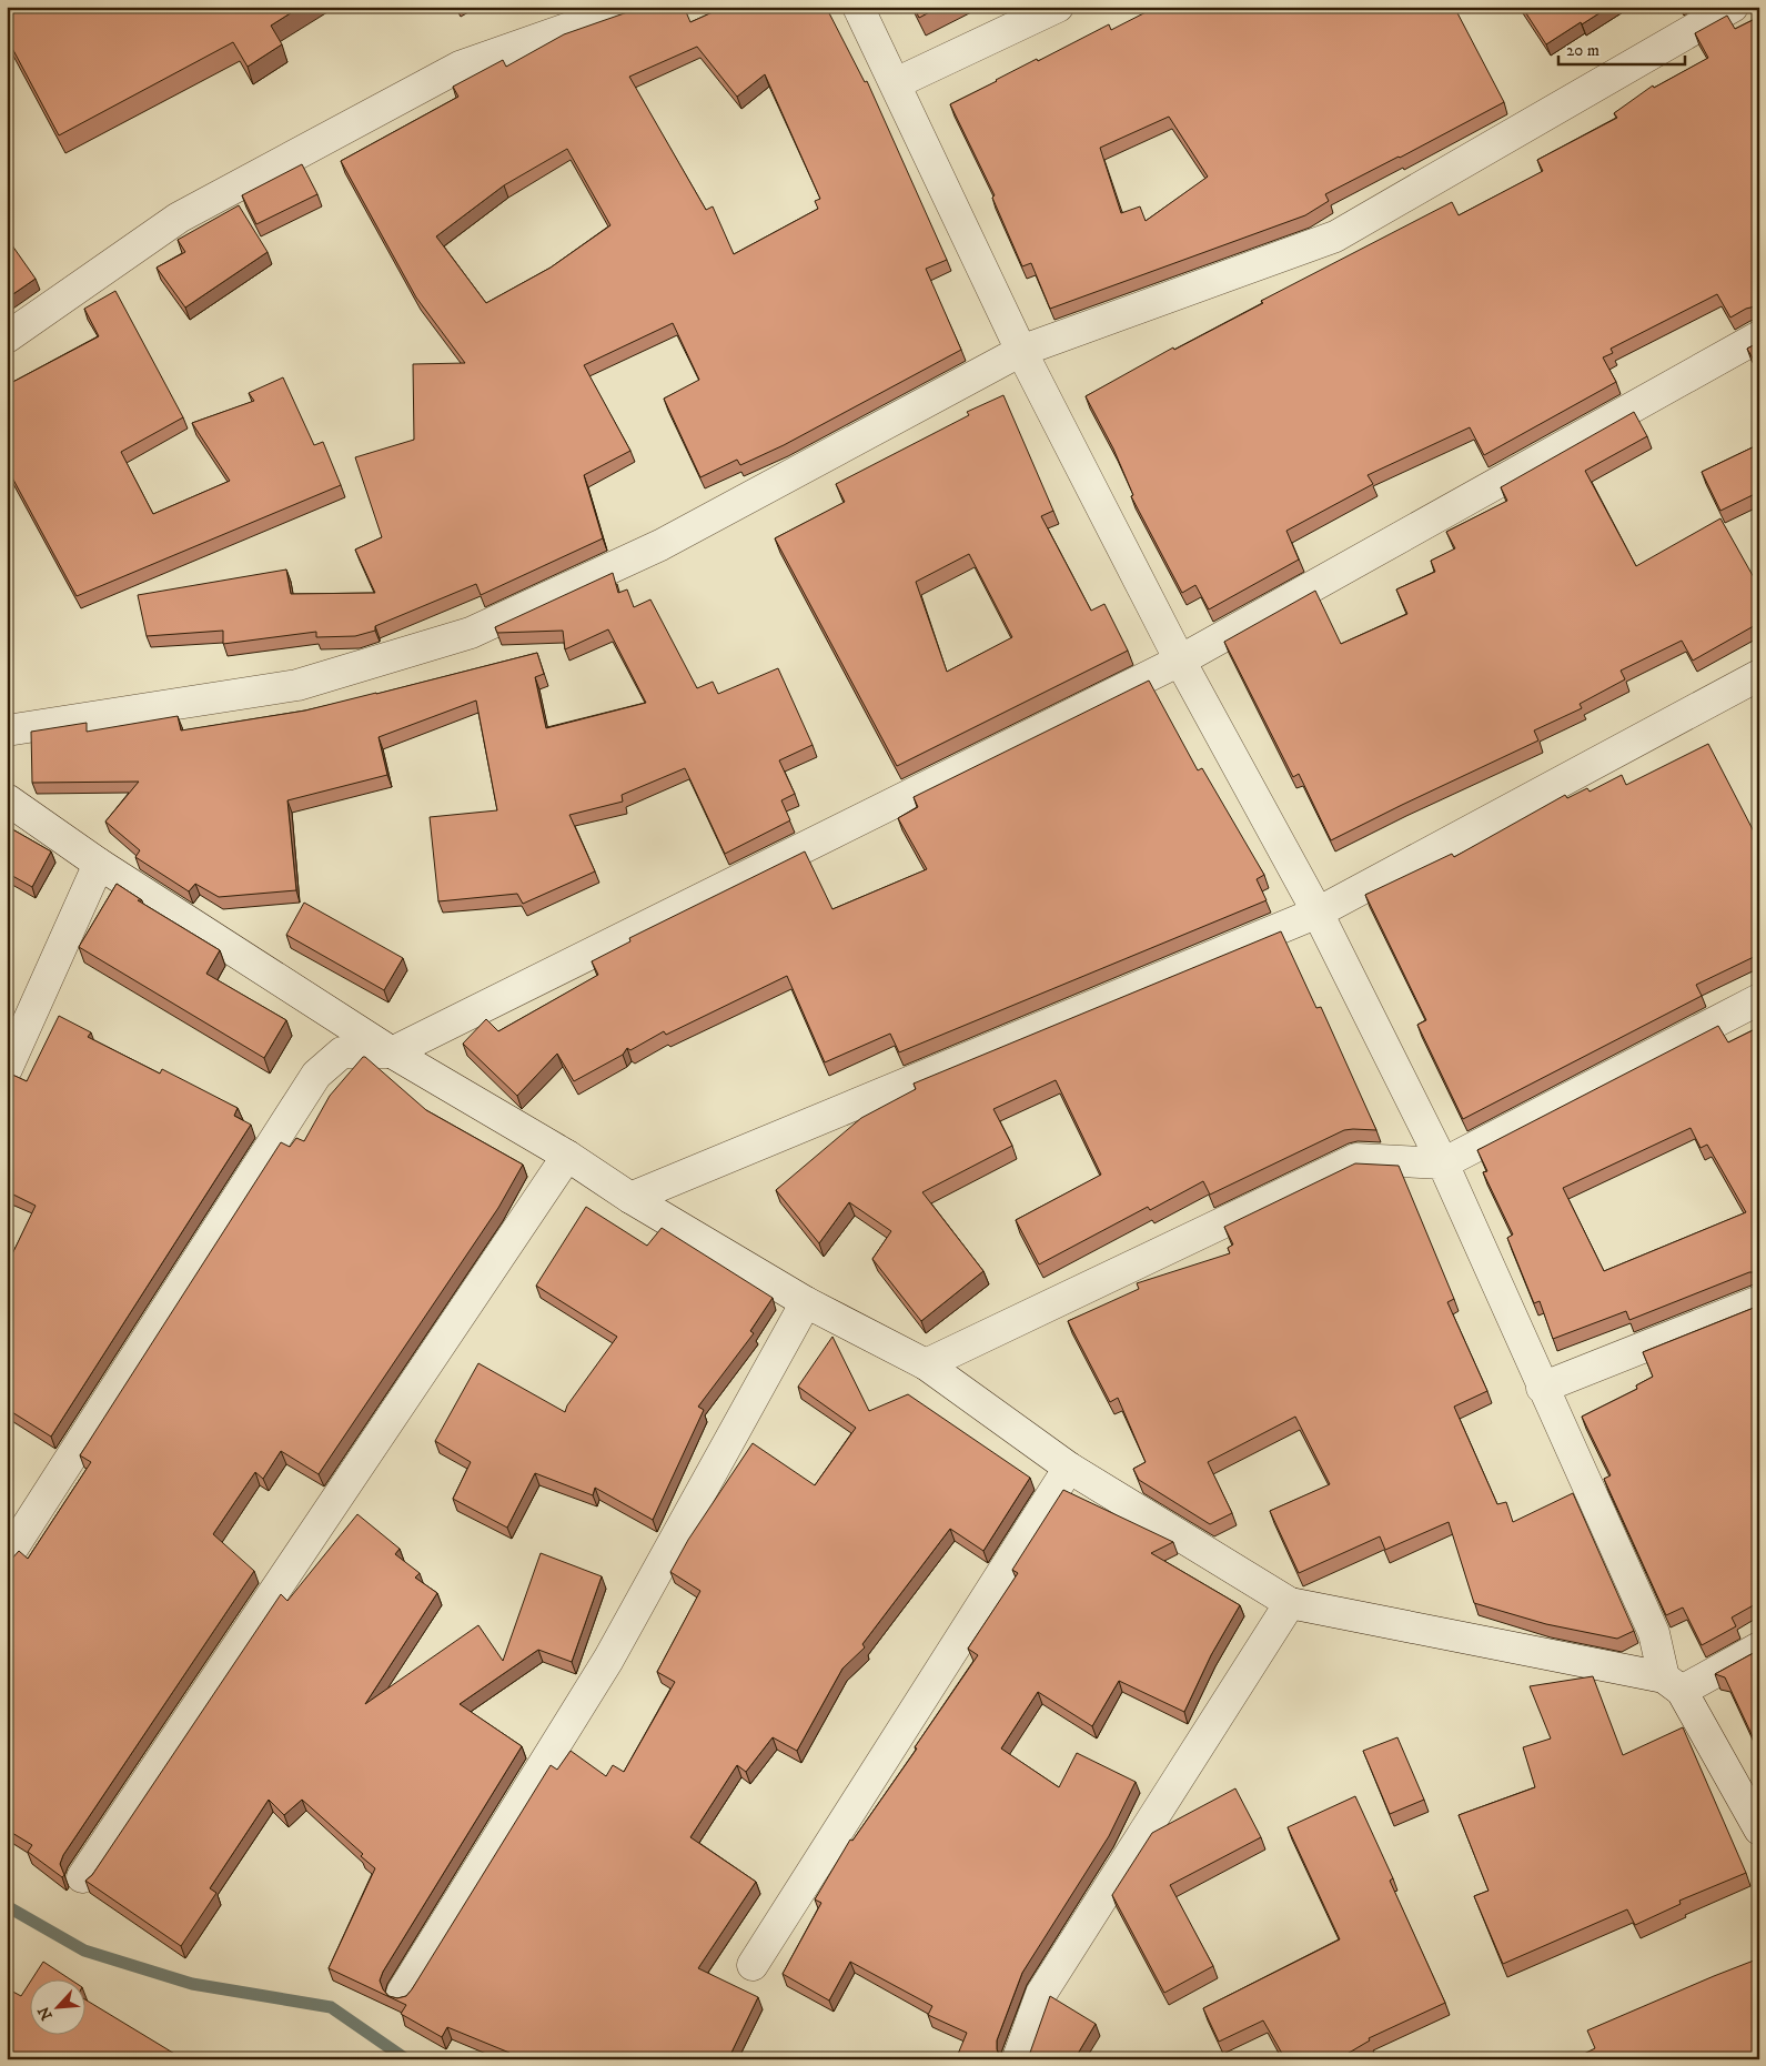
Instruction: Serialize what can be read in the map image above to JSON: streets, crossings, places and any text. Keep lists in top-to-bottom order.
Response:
{
  "scale_bar": "20 m",
  "north": "bottom left"
}
